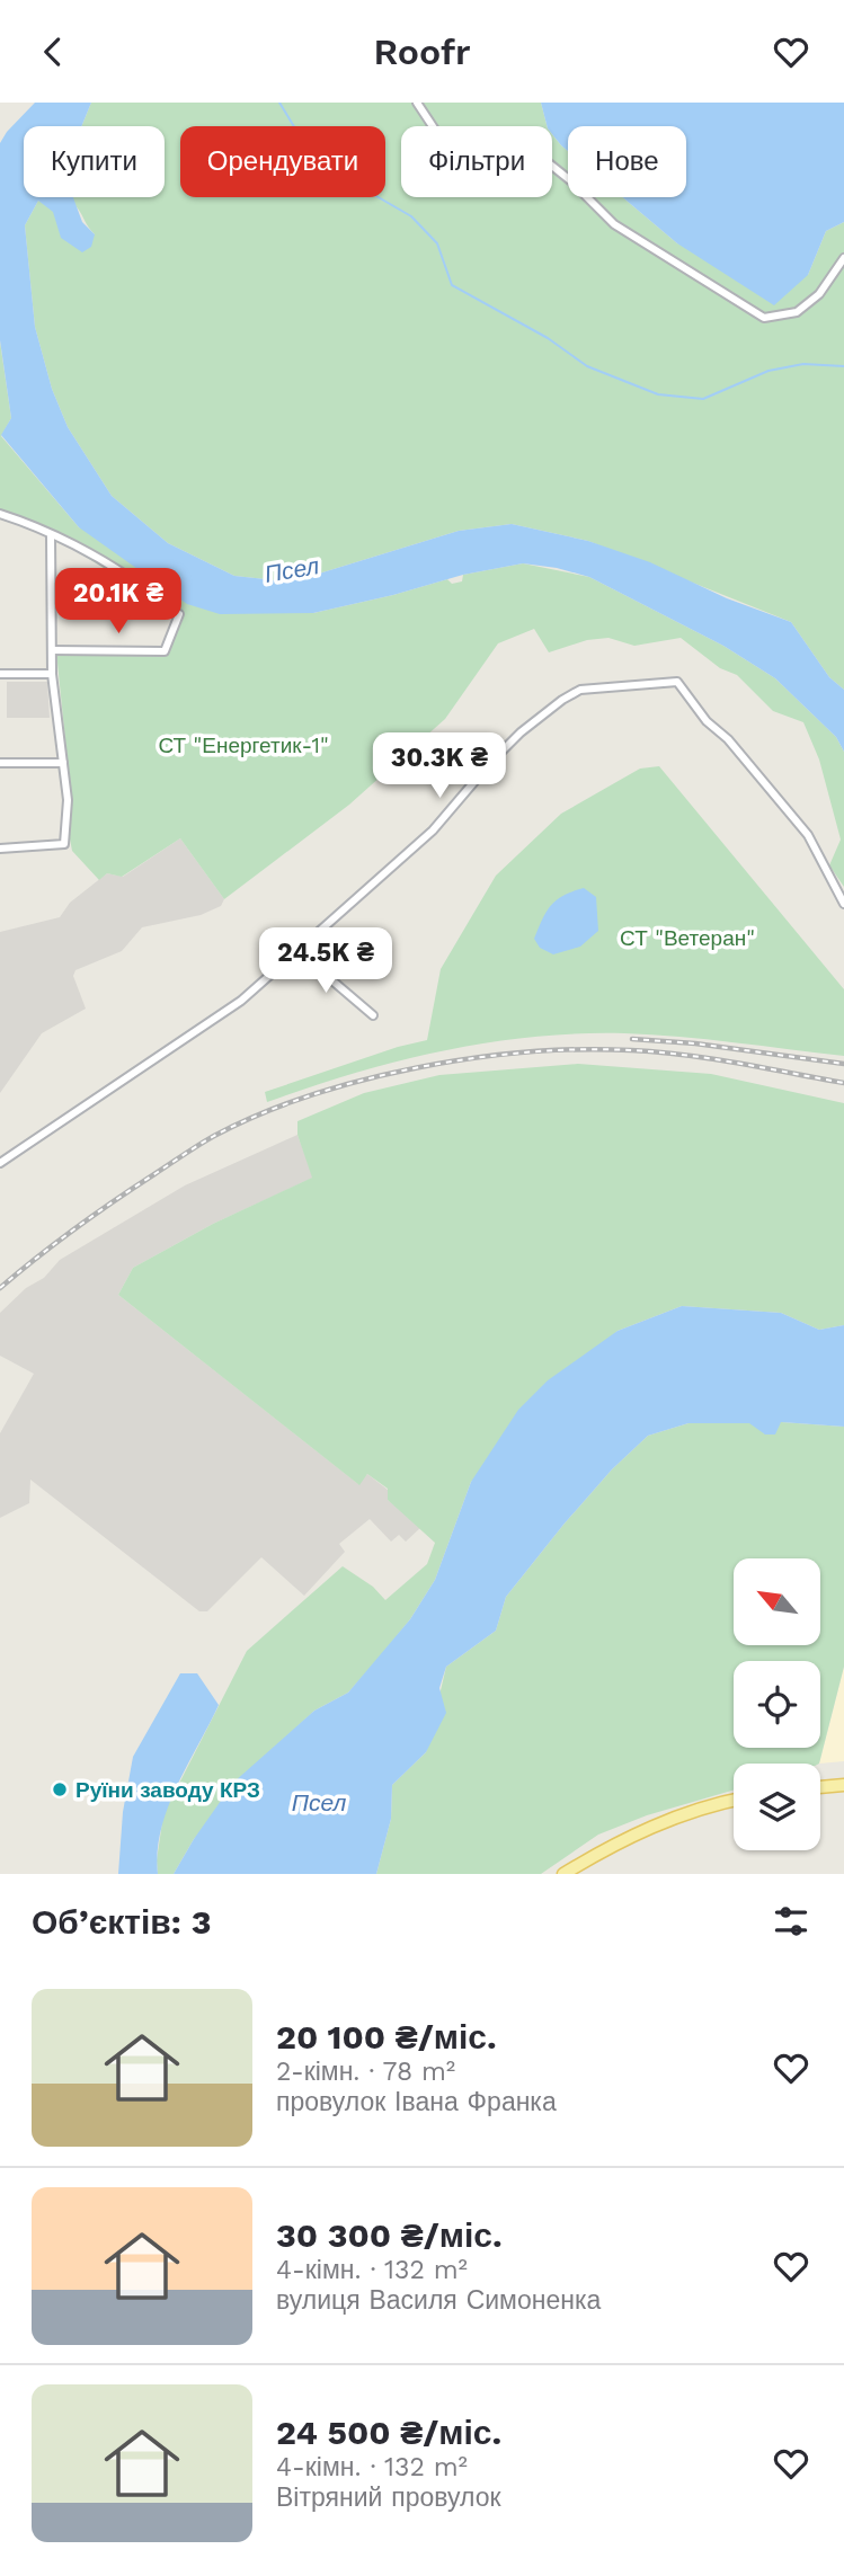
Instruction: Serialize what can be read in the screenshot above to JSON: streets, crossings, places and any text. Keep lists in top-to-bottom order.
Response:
{
  "water": ["Псел"],
  "parks": ["СТ \"Енергетик-1\"", "СТ \"Ветеран\""],
  "places": ["Руїни заводу КРЗ"],
  "north": "top left",
  "page": {
    "header": "Roofr",
    "chip": [
      "Купити",
      "Орендувати",
      "Фільтри",
      "Нове"
    ],
    "price": ["20.1K ₴", "30.3K ₴", "24.5K ₴"],
    "heading": "Об’єктів: 3",
    "list": [
      {
        "name": "20 100 ₴/міс.",
        "note": "2-кімн. · 78 m² · провулок Івана Франка"
      },
      {
        "name": "30 300 ₴/міс.",
        "note": "4-кімн. · 132 m² · вулиця Василя Симоненка"
      },
      {
        "name": "24 500 ₴/міс.",
        "note": "4-кімн. · 132 m² · Вітряний провулок"
      }
    ]
  }
}
